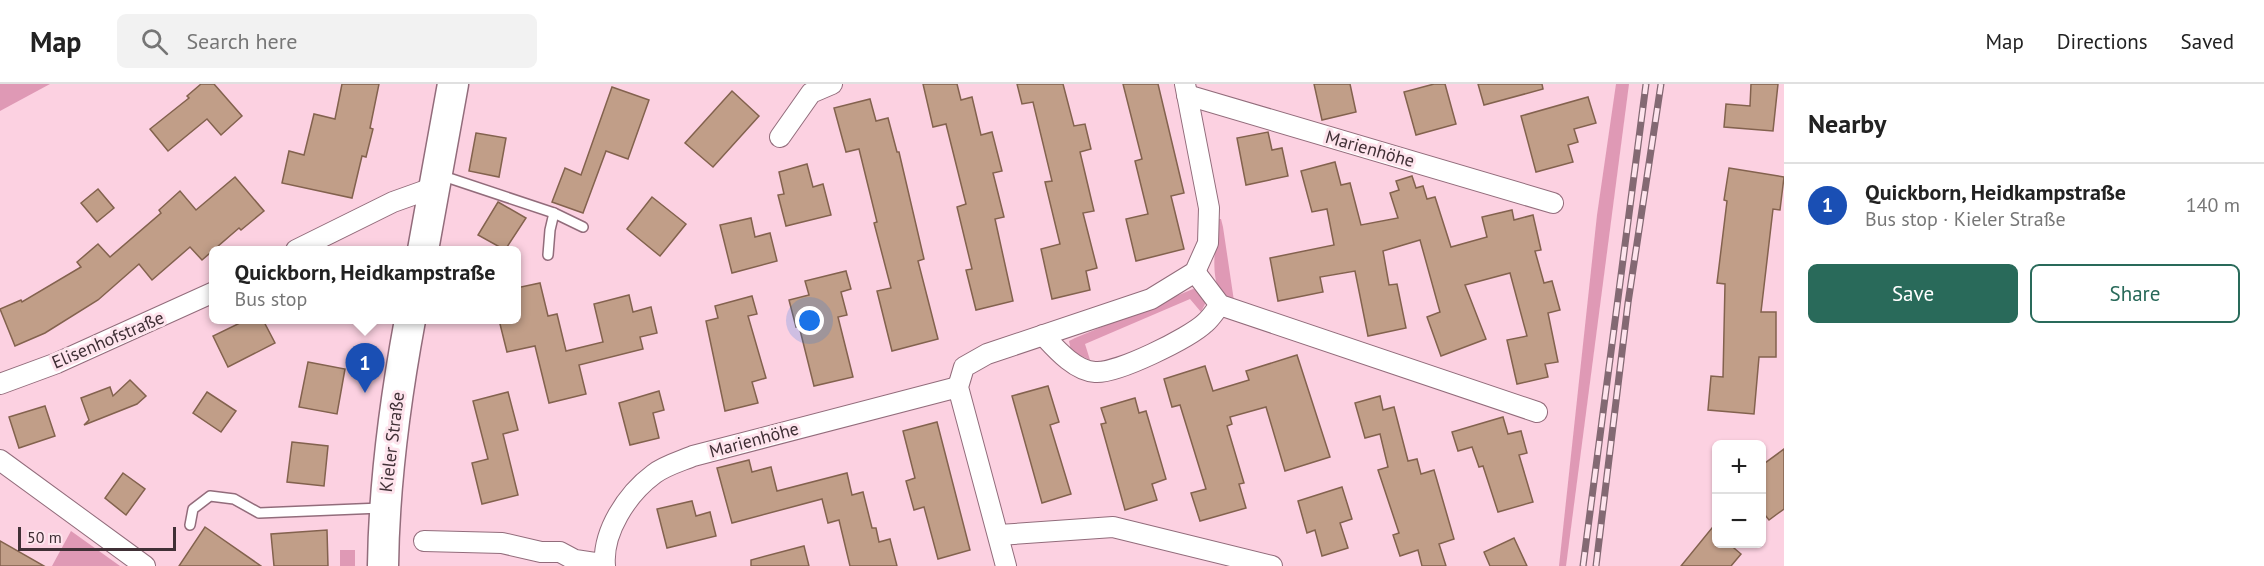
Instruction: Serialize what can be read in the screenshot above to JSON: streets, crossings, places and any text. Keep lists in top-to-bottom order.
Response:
{
  "streets": {
    "main road": ["Kieler Straße"],
    "street": ["Marienhöhe", "Elisenhofstraße"]
  },
  "scale_bar": "50 m",
  "page": {
    "header": "Map",
    "search": "Search here",
    "nav": ["Map", "Directions", "Saved"],
    "heading": "Nearby",
    "list": [
      {
        "mark": "1",
        "name": "Quickborn, Heidkampstraße",
        "note": "Bus stop · Kieler Straße",
        "value": "140 m"
      }
    ],
    "popup": ["Quickborn, Heidkampstraße", "Bus stop"],
    "buttons": ["Save", "Share"],
    "pins": "1",
    "map_buttons": ["+", "−"],
    "scale": "50 m"
  }
}
